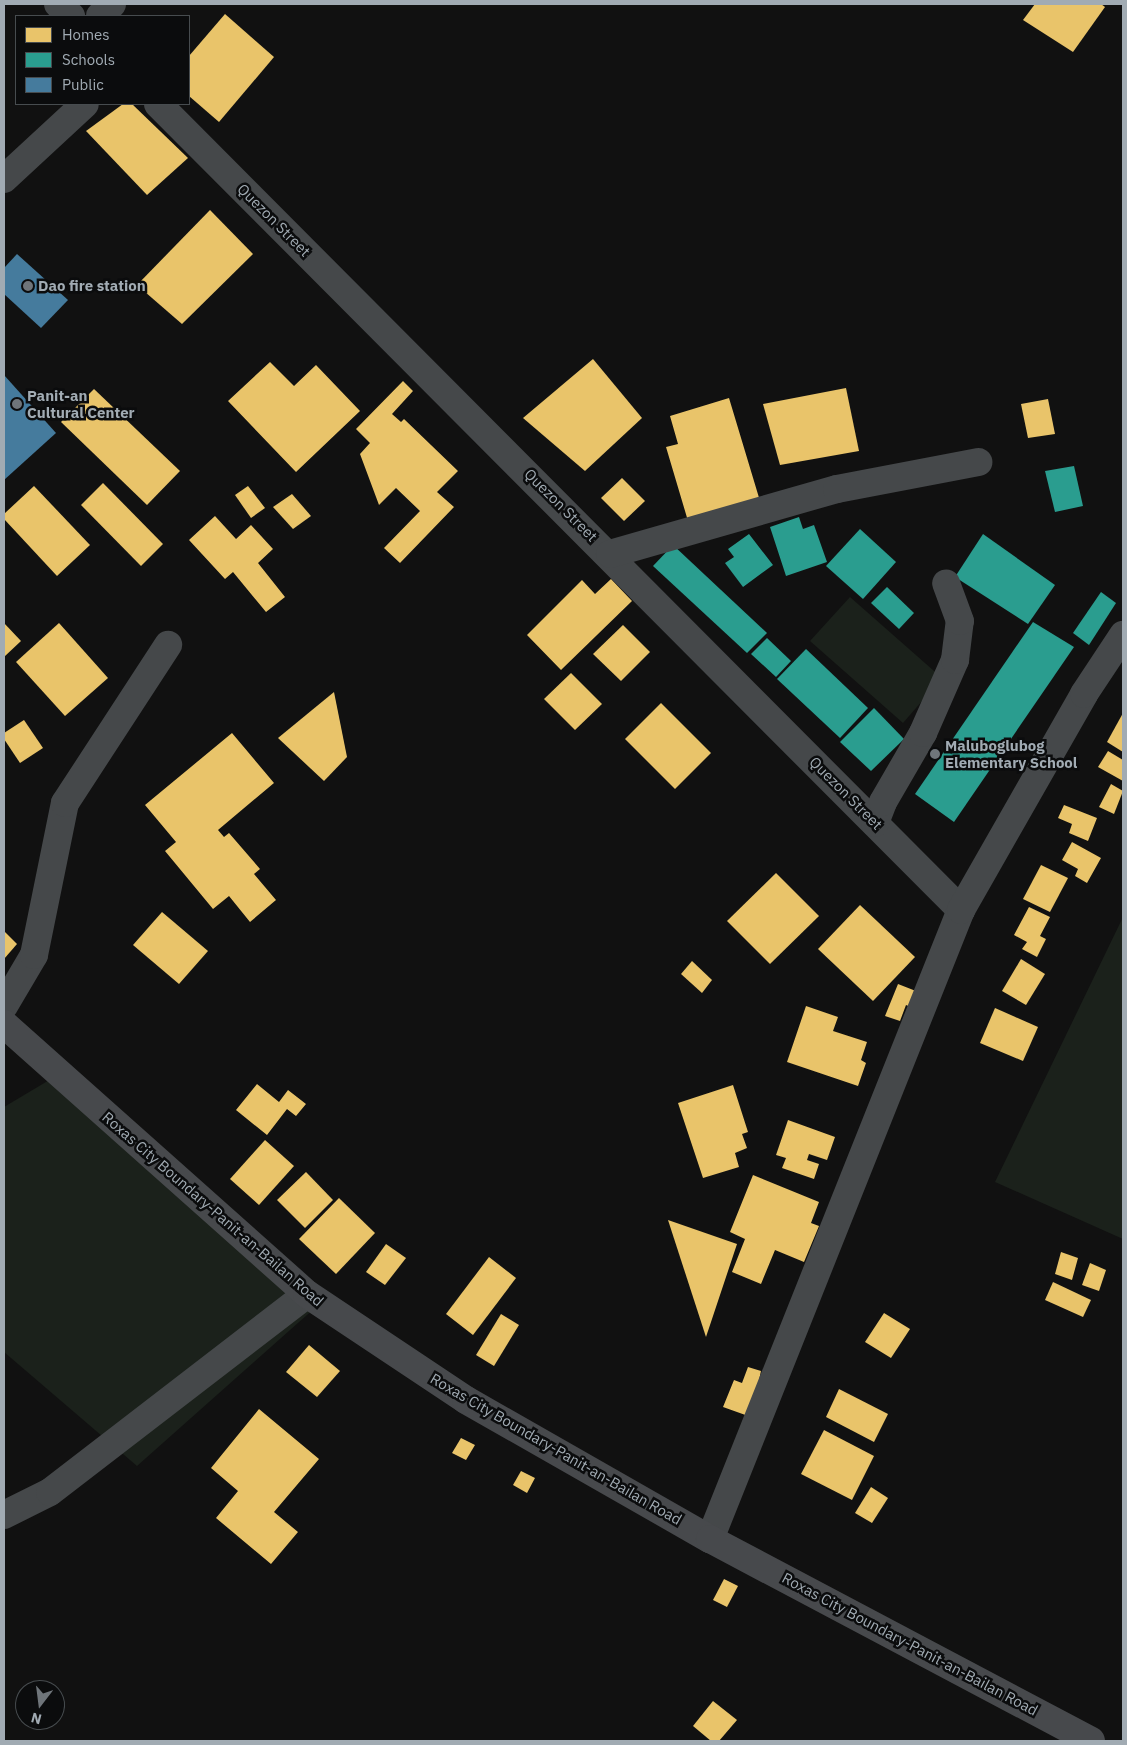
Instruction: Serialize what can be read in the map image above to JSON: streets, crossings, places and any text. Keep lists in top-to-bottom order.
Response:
{
  "streets": {
    "main road": ["Roxas City Boundary-Panit-an-Bailan Road"],
    "street": ["Quezon Street"]
  },
  "places": ["Dao fire station", "Panit-an Cultural Center", "Maluboglubog Elementary School"],
  "legend": ["Homes", "Schools", "Public"],
  "north": "bottom"
}
